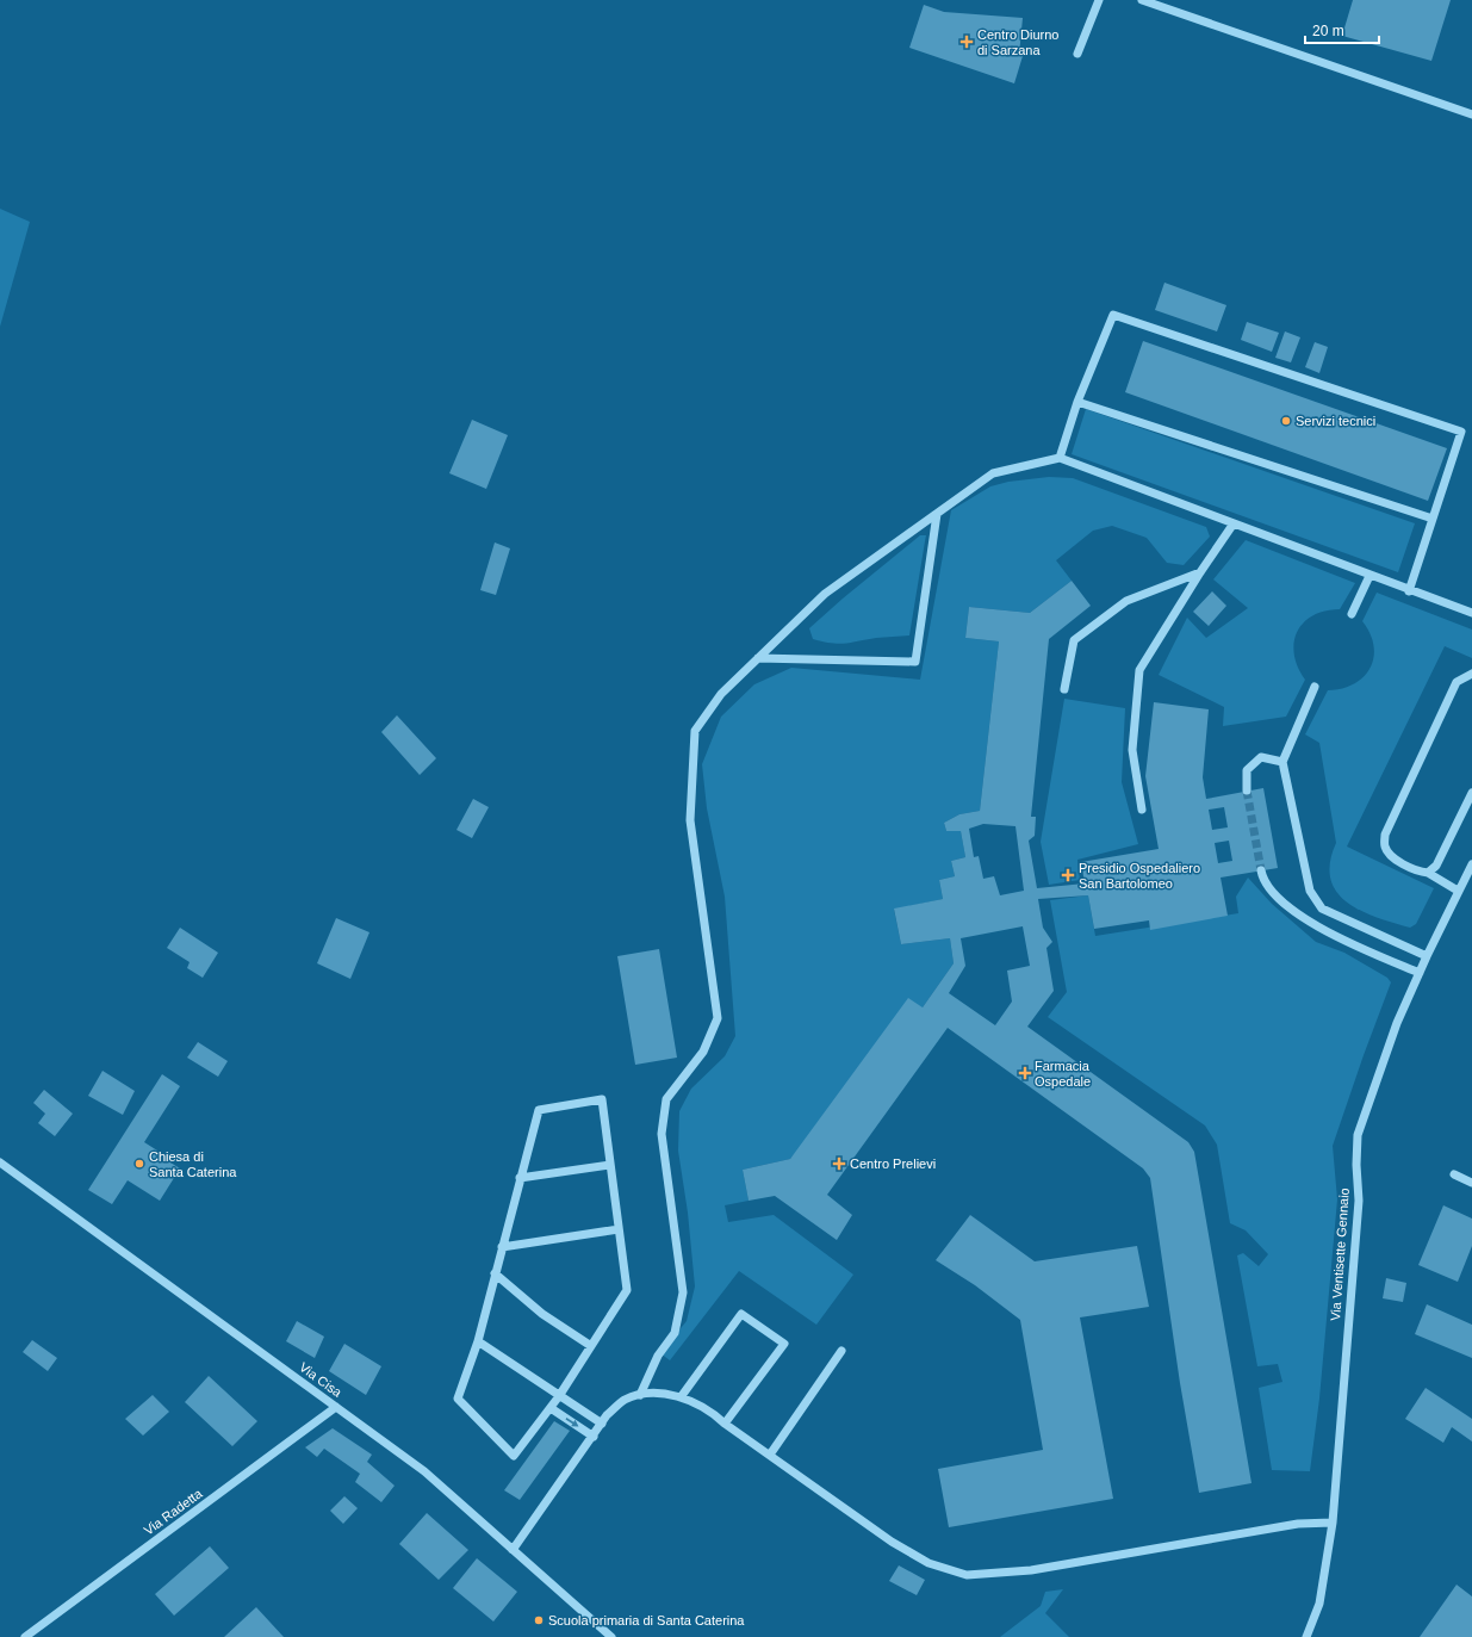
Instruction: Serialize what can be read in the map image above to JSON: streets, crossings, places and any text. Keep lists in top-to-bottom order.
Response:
{
  "streets": {
    "street": ["Via Ventisette Gennaio", "Via Cisa", "Via Radetta"]
  },
  "crossings": [
    ["Via Cisa", "Via Radetta"]
  ],
  "places": {
    "health": [
      "Centro Diurno di Sarzana",
      "Presidio Ospedaliero San Bartolomeo",
      "Farmacia Ospedale",
      "Centro Prelievi"
    ],
    "other": ["Servizi tecnici", "Chiesa di Santa Caterina", "Scuola primaria di Santa Caterina"]
  },
  "scale_bar": "20 m"
}
